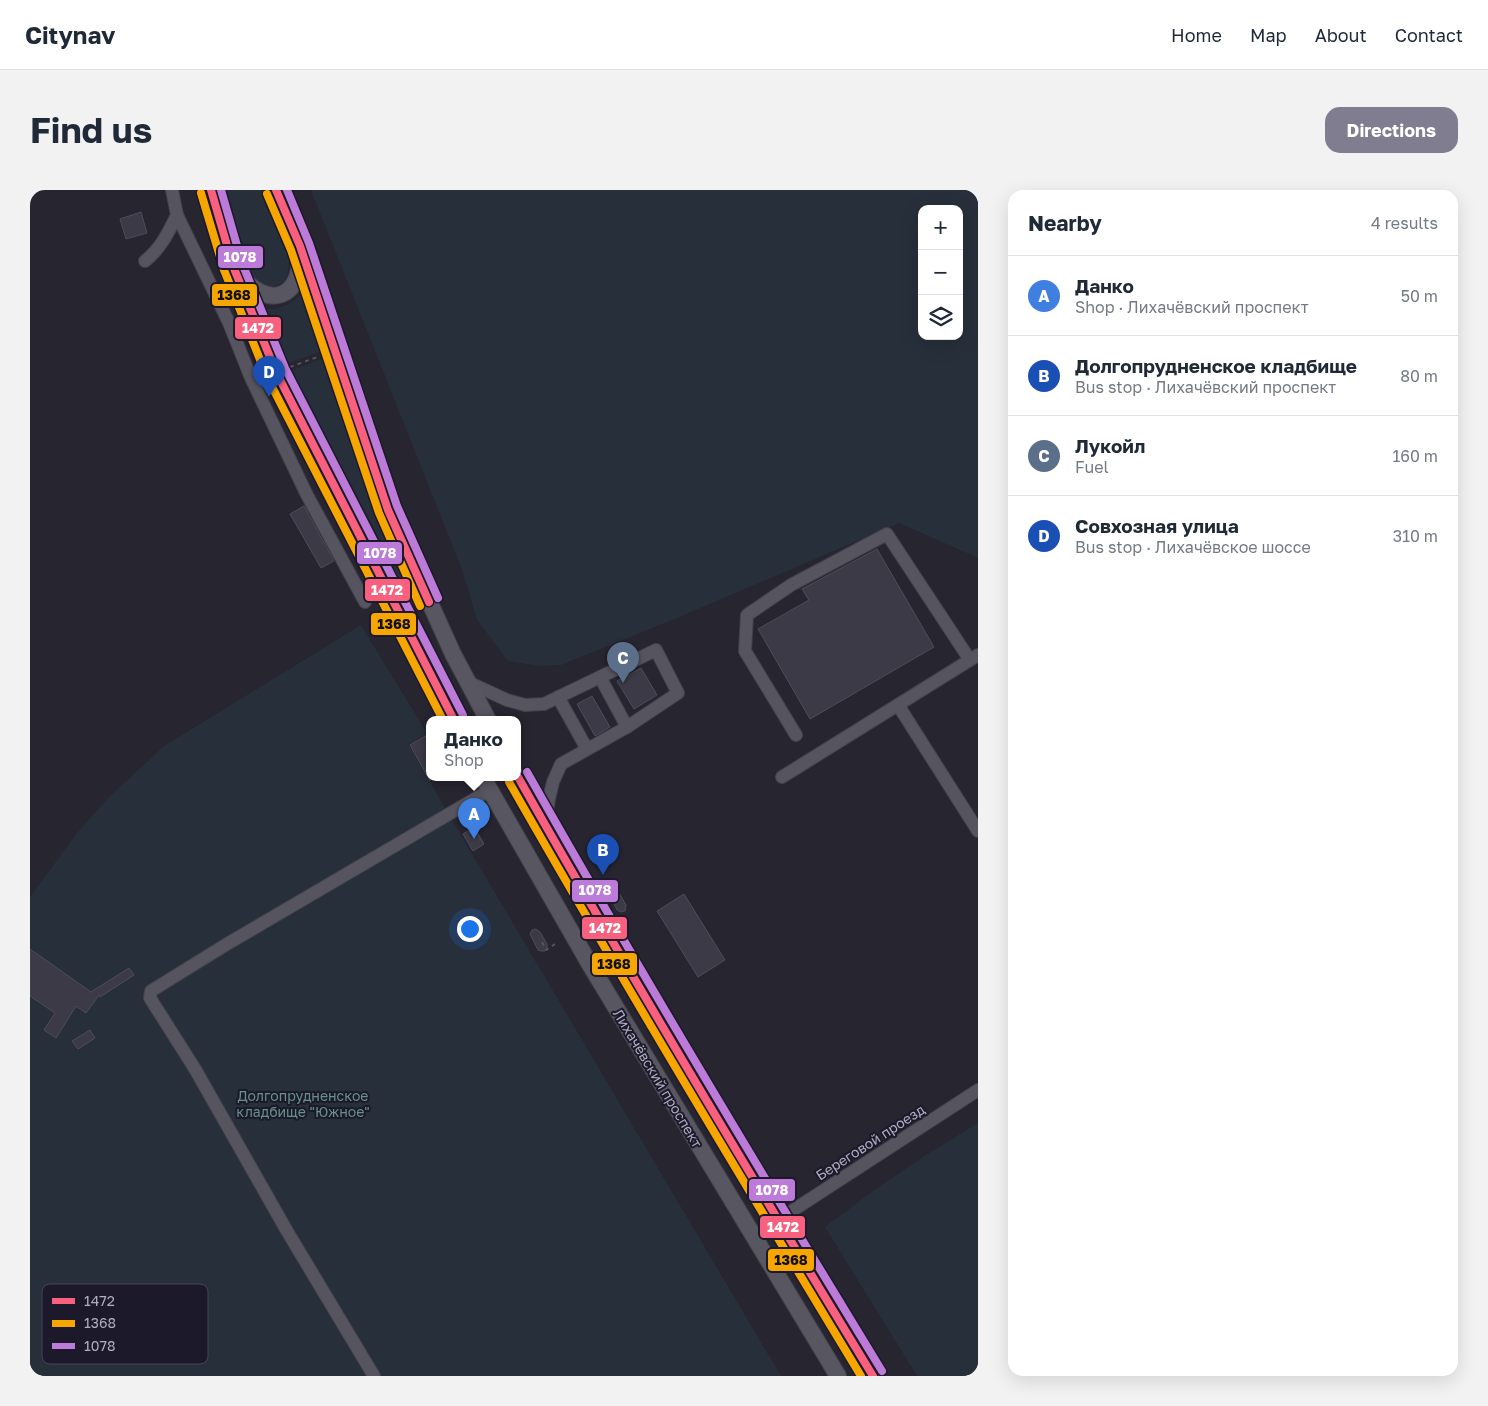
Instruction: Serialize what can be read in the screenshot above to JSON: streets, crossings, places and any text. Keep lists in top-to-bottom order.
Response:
{
  "streets": {
    "main road": ["Лихачёвский проспект"],
    "street": ["Береговой проезд"]
  },
  "parks": ["Долгопрудненское кладбище \"Южное\""],
  "lines": ["transit line 1472", "transit line 1078", "transit line 1368"],
  "legend": ["1472", "1368", "1078"],
  "page": {
    "header": "Citynav",
    "nav": [
      "Home",
      "Map",
      "About",
      "Contact"
    ],
    "buttons": "Directions",
    "title": "Find us",
    "heading": ["Nearby", "4 results"],
    "map_buttons": ["+", "−"],
    "list": [
      {
        "mark": "A",
        "name": "Данко",
        "note": "Shop · Лихачёвский проспект",
        "value": "50 m"
      },
      {
        "mark": "B",
        "name": "Долгопрудненское кладбище",
        "note": "Bus stop · Лихачёвский проспект",
        "value": "80 m"
      },
      {
        "mark": "C",
        "name": "Лукойл",
        "note": "Fuel",
        "value": "160 m"
      },
      {
        "mark": "D",
        "name": "Совхозная улица",
        "note": "Bus stop · Лихачёвское шоссе",
        "value": "310 m"
      }
    ],
    "pins": [
      "D",
      "C",
      "A",
      "B"
    ],
    "popup": ["Данко", "Shop"]
  }
}
